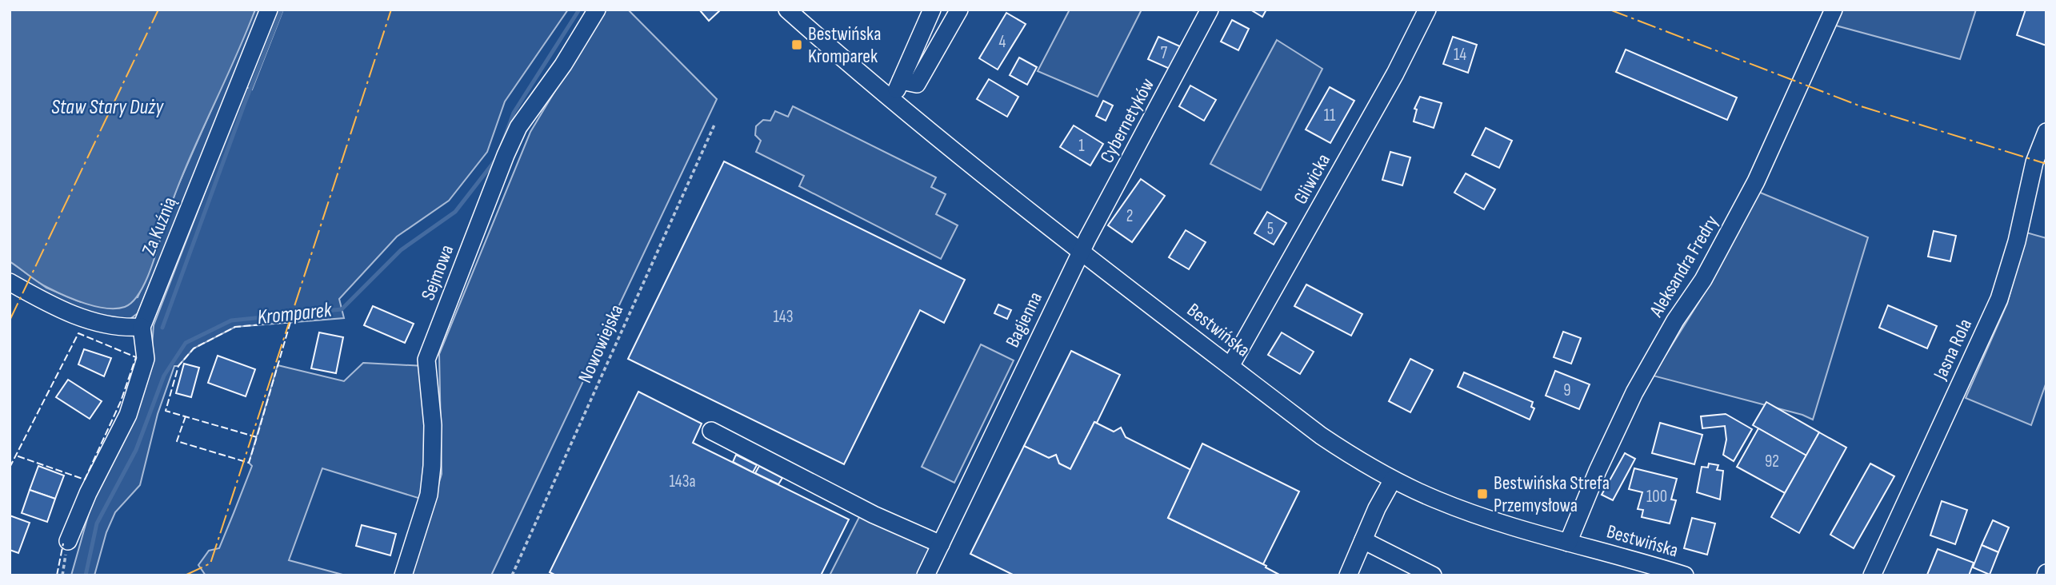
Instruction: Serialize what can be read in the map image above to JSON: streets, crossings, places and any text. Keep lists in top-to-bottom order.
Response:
{
  "streets": {
    "street": [
      "Cybernetyków",
      "Gliwicka",
      "Za Kuźnią",
      "Aleksandra Fredry",
      "Sejmowa",
      "Bagienna",
      "Bestwińska",
      "Jasna Rola"
    ],
    "path": ["Nowowiejska"]
  },
  "crossings": [
    ["Cybernetyków", "Bagienna"],
    ["Cybernetyków", "Bestwińska"],
    ["Gliwicka", "Bestwińska"],
    ["Aleksandra Fredry", "Bestwińska"],
    ["Bagienna", "Bestwińska"]
  ],
  "water": ["Staw Stary Duży", "Kromparek"],
  "places": {
    "transit": ["Bestwińska Kromparek", "Bestwińska Strefa Przemysłowa"]
  },
  "house_numbers": [
    "4",
    "7",
    "14",
    "11",
    "1",
    "2",
    "5",
    "143",
    "9",
    "92",
    "143a",
    "100"
  ]
}
